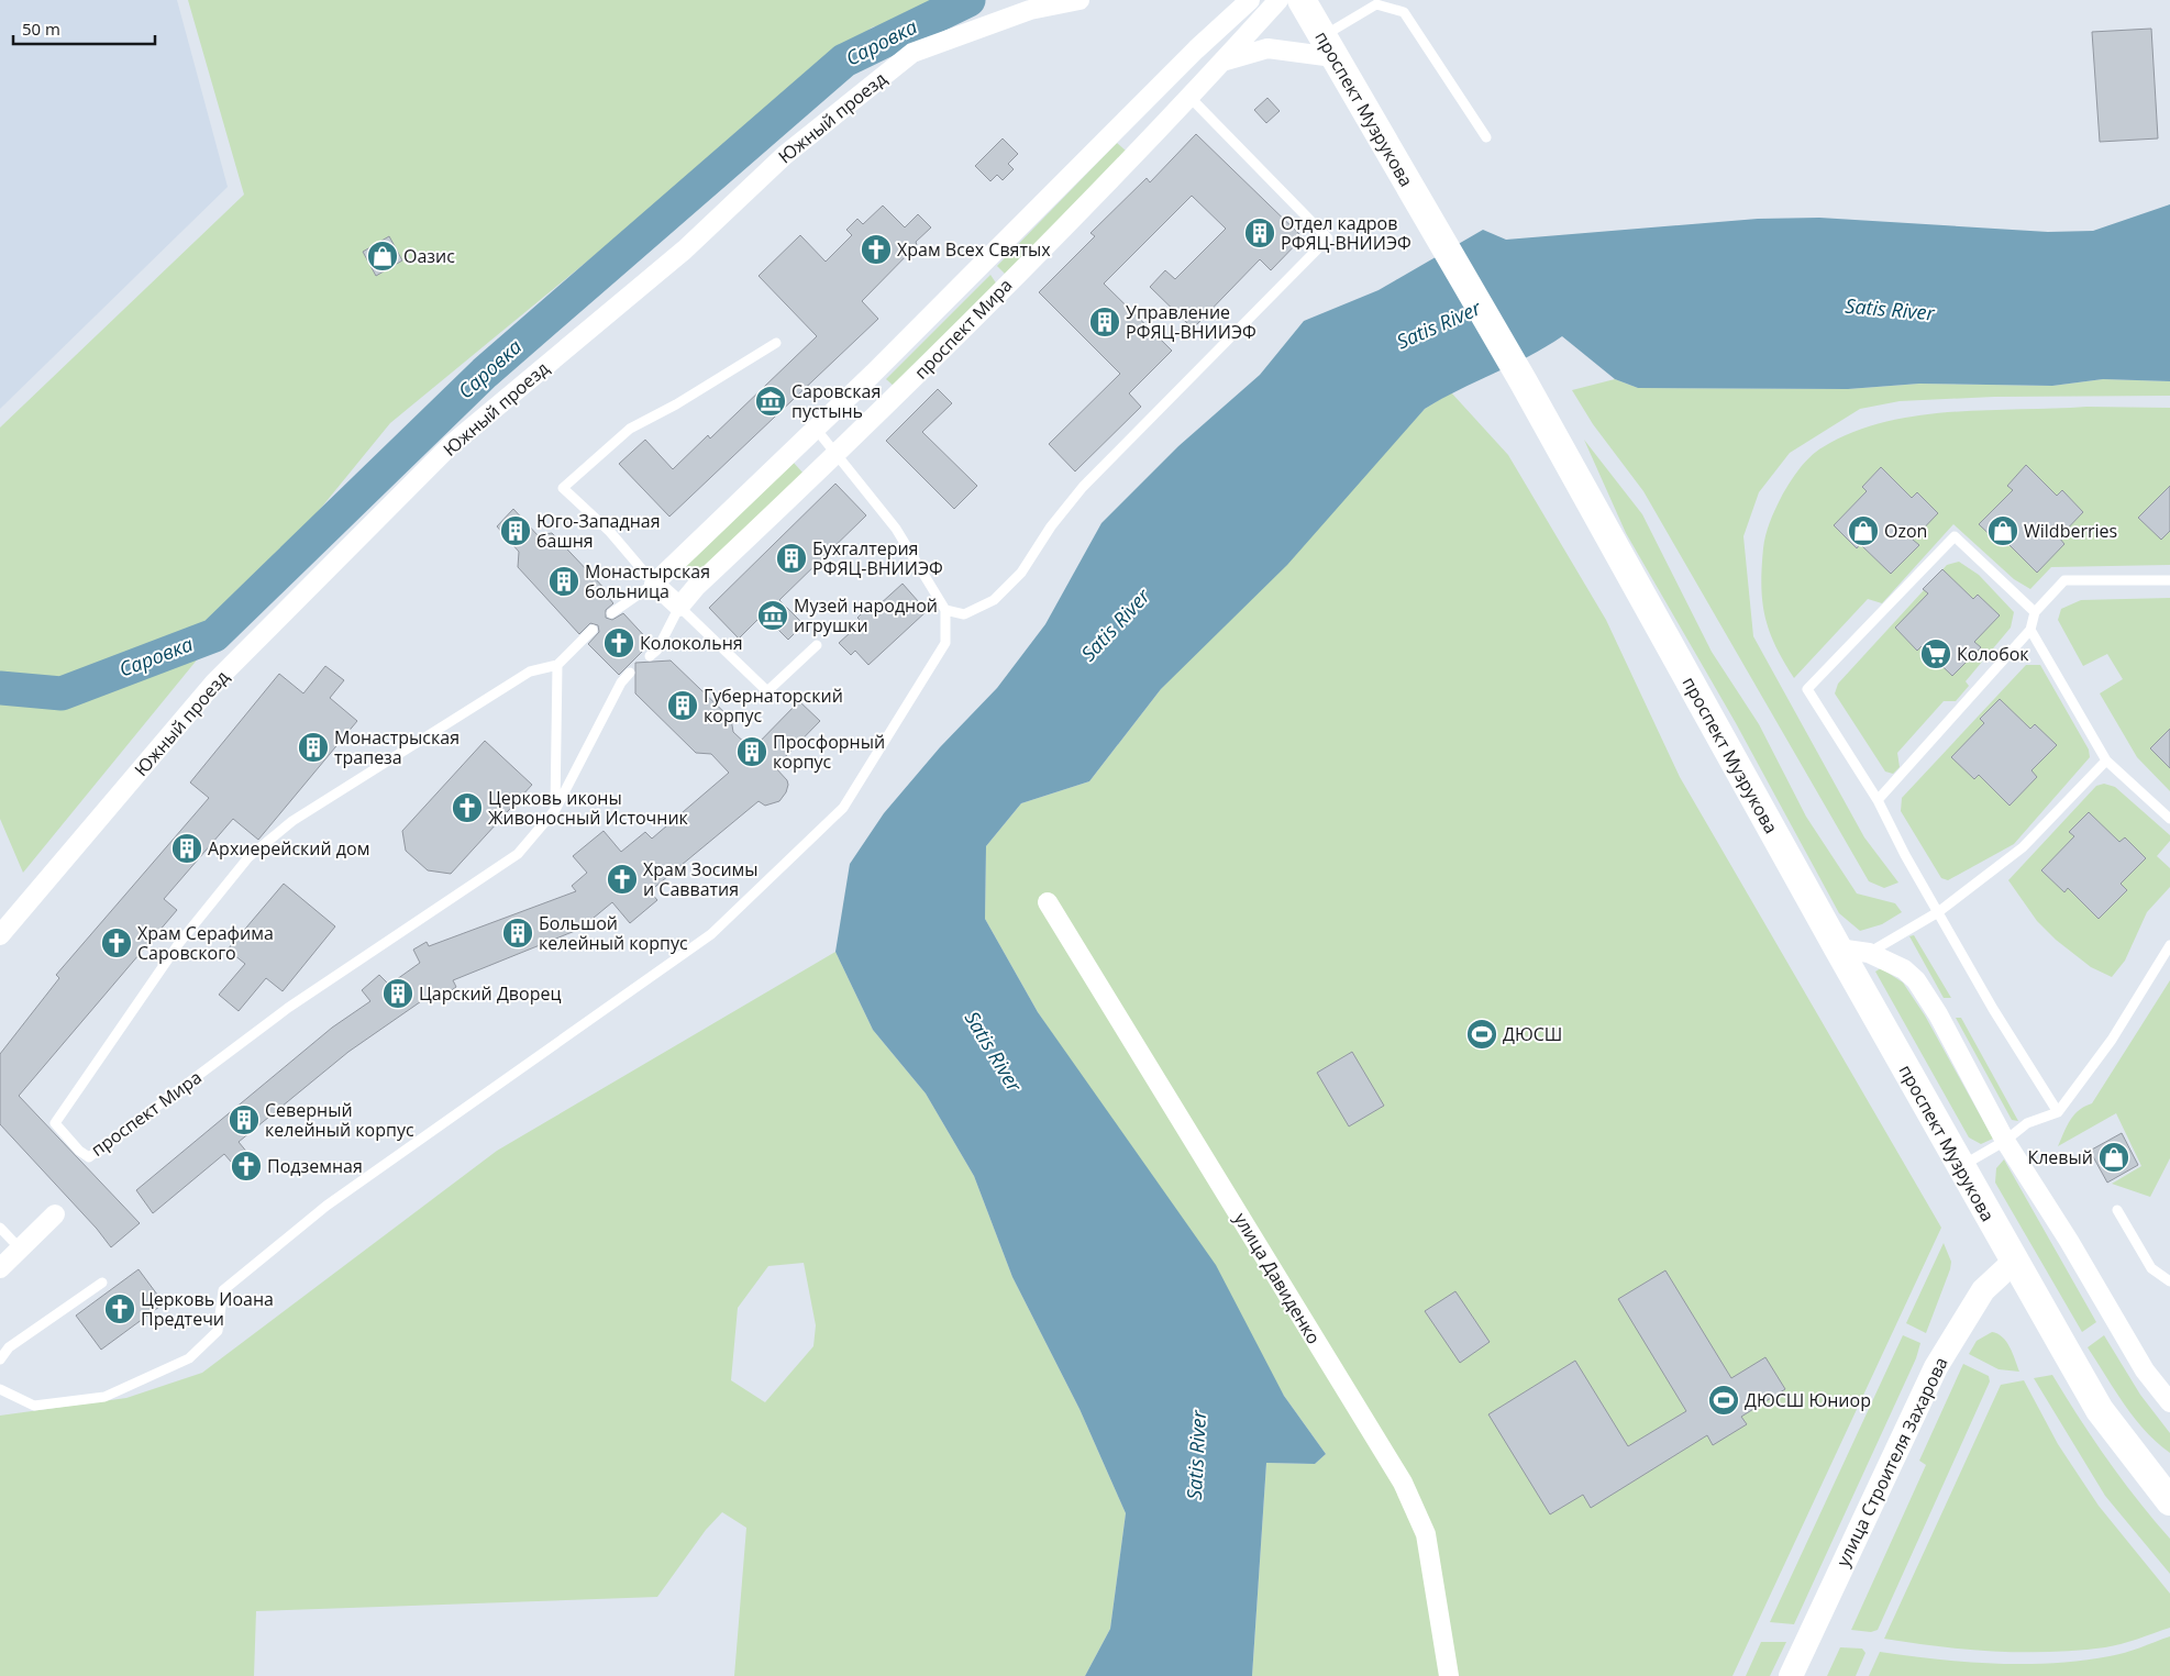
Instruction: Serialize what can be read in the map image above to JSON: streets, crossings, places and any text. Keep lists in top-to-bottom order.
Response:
{
  "streets": {
    "main road": ["проспект Музрукова"],
    "street": [
      "Южный проезд",
      "проспект Мира",
      "улица Давиденко",
      "улица Строителя Захарова"
    ]
  },
  "crossings": [
    ["проспект Музрукова", "улица Строителя Захарова"]
  ],
  "water": ["Саровка", "Satis River"],
  "places": {
    "building": [
      "Отдел кадров РФЯЦ-ВНИИЭФ",
      "Управление РФЯЦ-ВНИИЭФ",
      "Юго-Западная башня",
      "Бухгалтерия РФЯЦ-ВНИИЭФ",
      "Монастырская больница",
      "Губернаторский корпус",
      "Монастрыская трапеза",
      "Просфорный корпус",
      "Архиерейский дом",
      "Большой келейный корпус",
      "Царский Дворец",
      "Северный келейный корпус"
    ],
    "church": [
      "Храм Всех Святых",
      "Колокольня",
      "Церковь иконы Живоносный Источник",
      "Храм Зосимы и Савватия",
      "Храм Серафима Саровского",
      "Подземная",
      "Церковь Иоана Предтечи"
    ],
    "shop": [
      "Оазис",
      "Ozon",
      "Wildberries",
      "Клевый"
    ],
    "museum": ["Саровская пустынь", "Музей народной игрушки"],
    "supermarket": ["Колобок"],
    "sports": ["ДЮСШ", "ДЮСШ Юниор"]
  },
  "scale_bar": "50 m"
}
